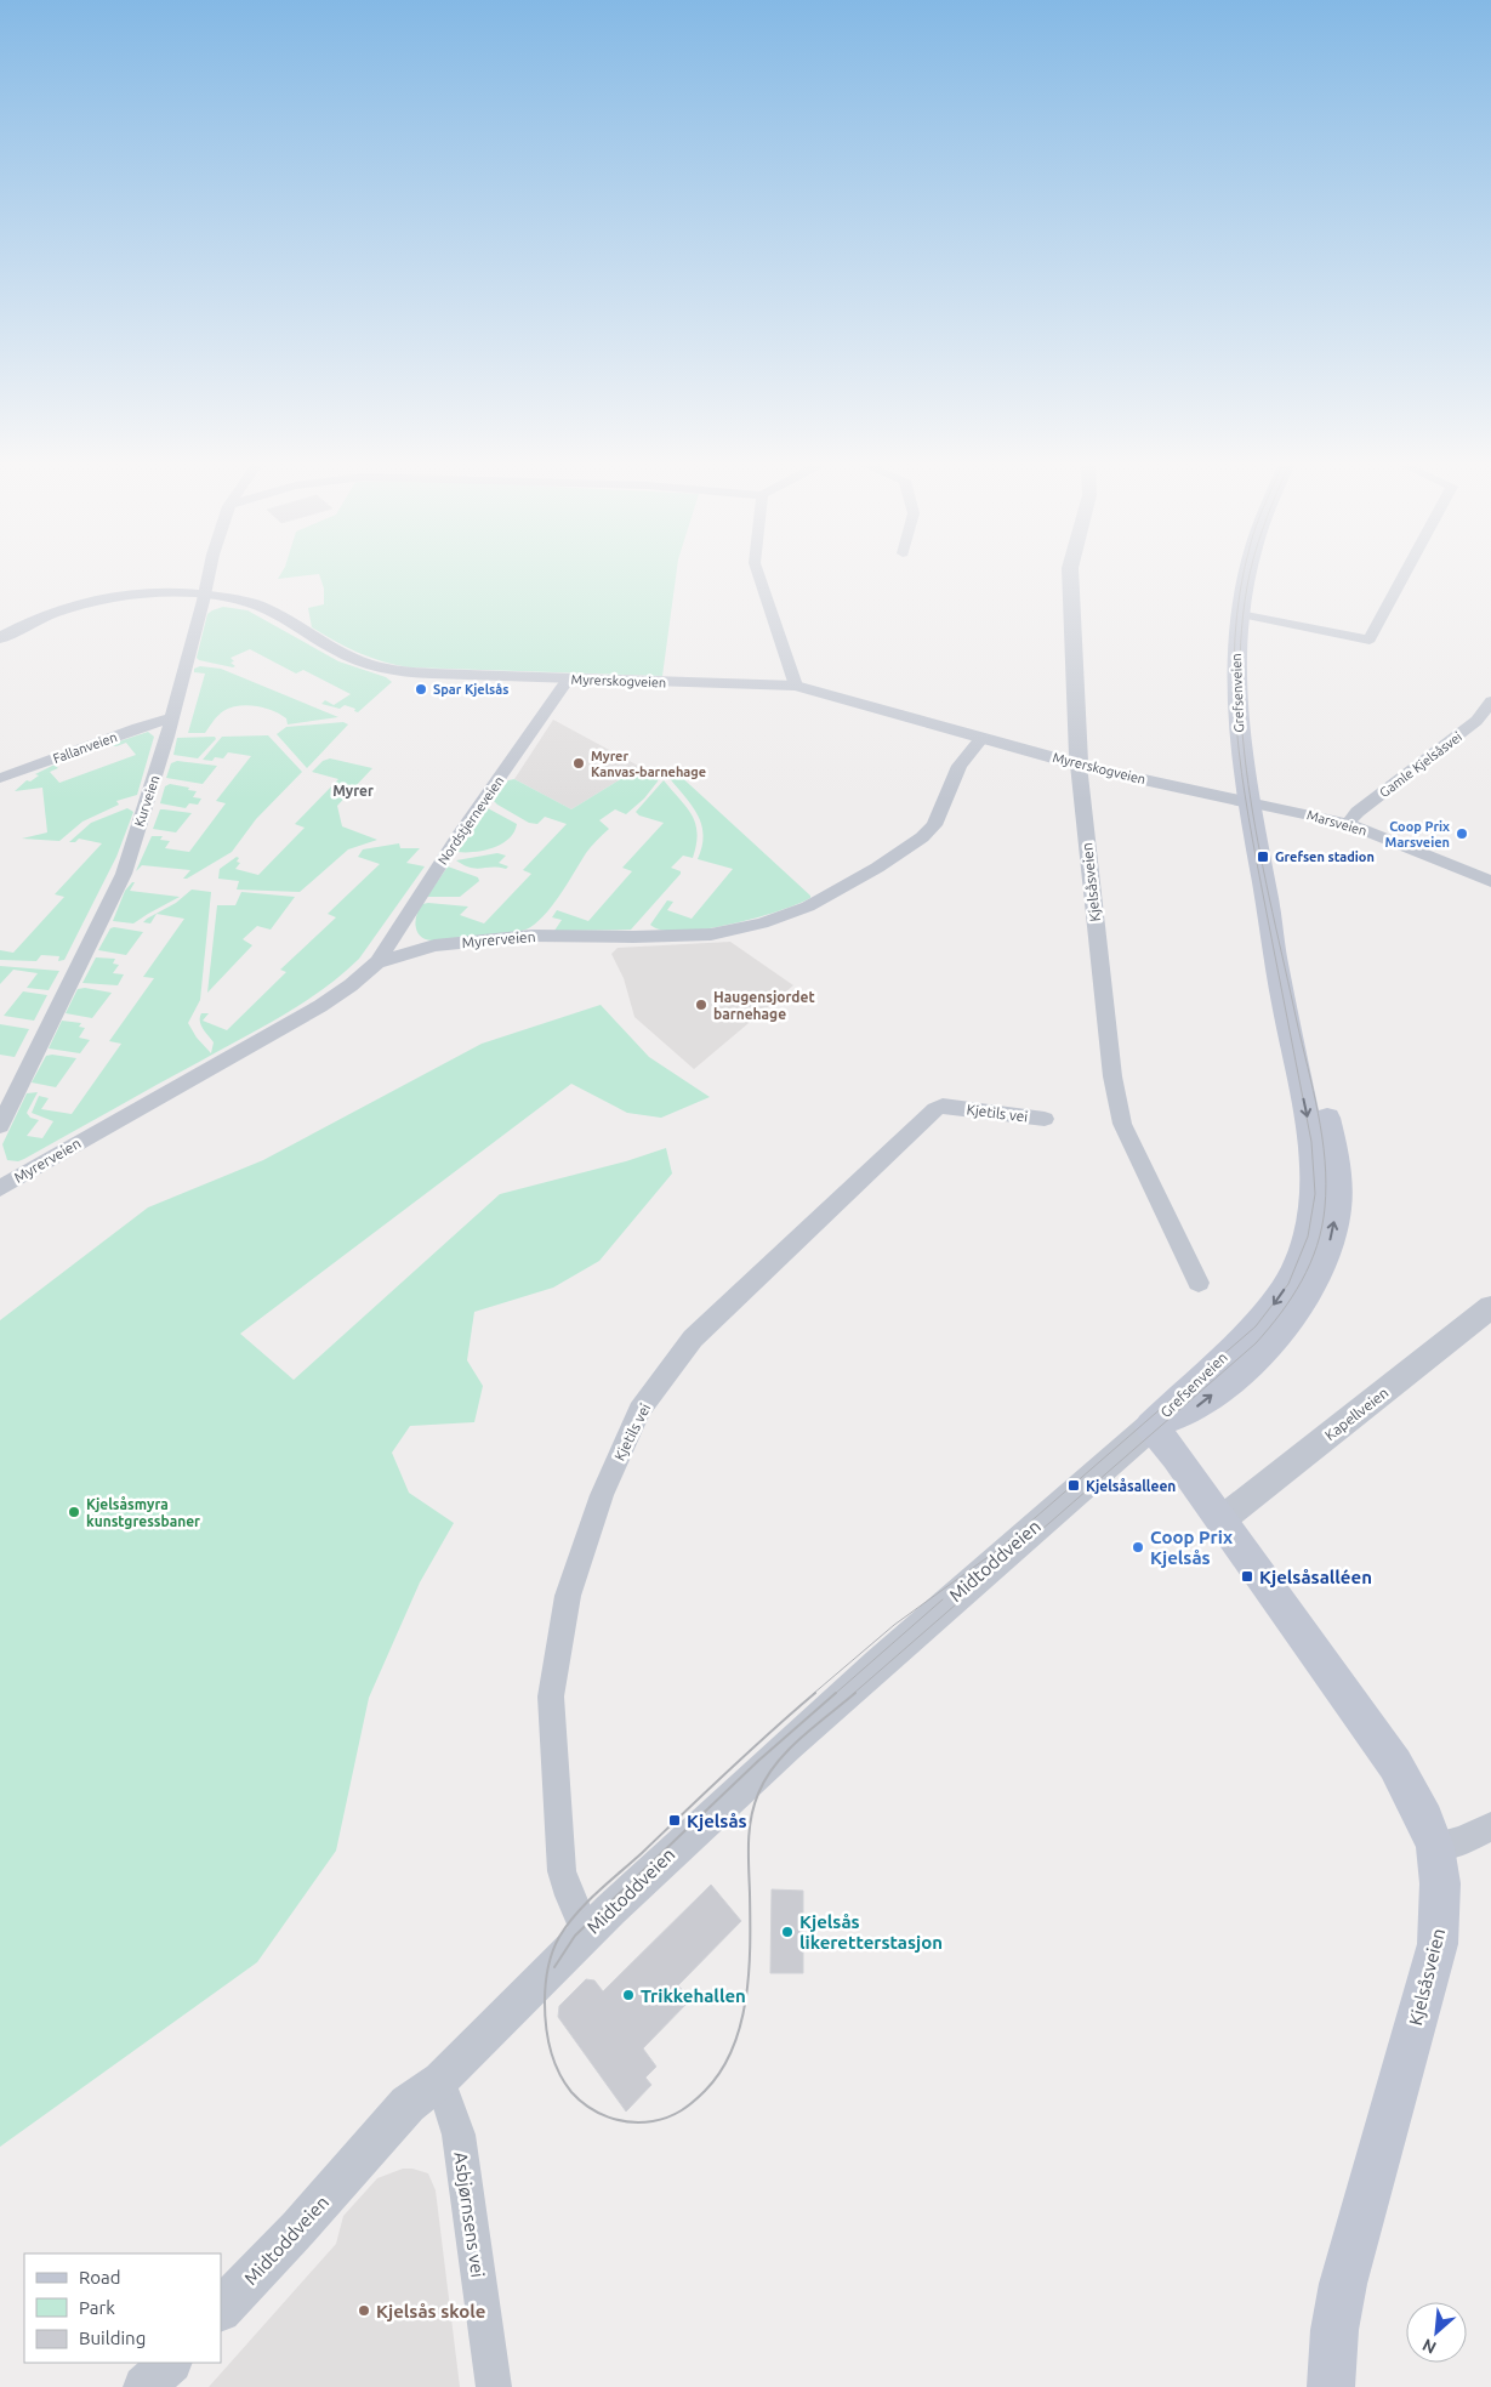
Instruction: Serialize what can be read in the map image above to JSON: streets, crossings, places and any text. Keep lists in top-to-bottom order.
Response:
{
  "streets": {
    "main road": ["Grefsenveien", "Kjelsåsveien"],
    "street": [
      "Myrerskogveien",
      "Fallanveien",
      "Gamle Kjelsåsvei",
      "Kurveien",
      "Nordstjerneveien",
      "Marsveien",
      "Myrerveien",
      "Kjetils vei",
      "Kapellveien",
      "Midtoddveien",
      "Asbjørnsens vei"
    ]
  },
  "crossings": [
    ["Myrerskogveien", "Grefsenveien"],
    ["Myrerskogveien", "Kurveien"],
    ["Myrerskogveien", "Nordstjerneveien"],
    ["Myrerskogveien", "Marsveien"],
    ["Myrerskogveien", "Kjelsåsveien"],
    ["Myrerskogveien", "Myrerveien"],
    ["Grefsenveien", "Marsveien"],
    ["Grefsenveien", "Kjelsåsveien"],
    ["Grefsenveien", "Midtoddveien"],
    ["Fallanveien", "Kurveien"],
    ["Gamle Kjelsåsvei", "Marsveien"],
    ["Nordstjerneveien", "Myrerveien"],
    ["Kjelsåsveien", "Kapellveien"],
    ["Kjelsåsveien", "Midtoddveien"],
    ["Kjetils vei", "Midtoddveien"],
    ["Midtoddveien", "Asbjørnsens vei"]
  ],
  "districts": ["Myrer"],
  "places": {
    "other": [
      "Spar Kjelsås",
      "Myrer Kanvas-barnehage",
      "Coop Prix Marsveien",
      "Haugensjordet barnehage",
      "Kjelsåsmyra kunstgressbaner",
      "Coop Prix Kjelsås",
      "Kjelsås likeretterstasjon",
      "Trikkehallen",
      "Kjelsås skole"
    ],
    "transit": [
      "Grefsen stadion",
      "Kjelsåsalleen",
      "Kjelsåsalléen",
      "Kjelsås"
    ]
  },
  "legend": ["Road", "Park", "Building"],
  "north": "bottom left"
}
